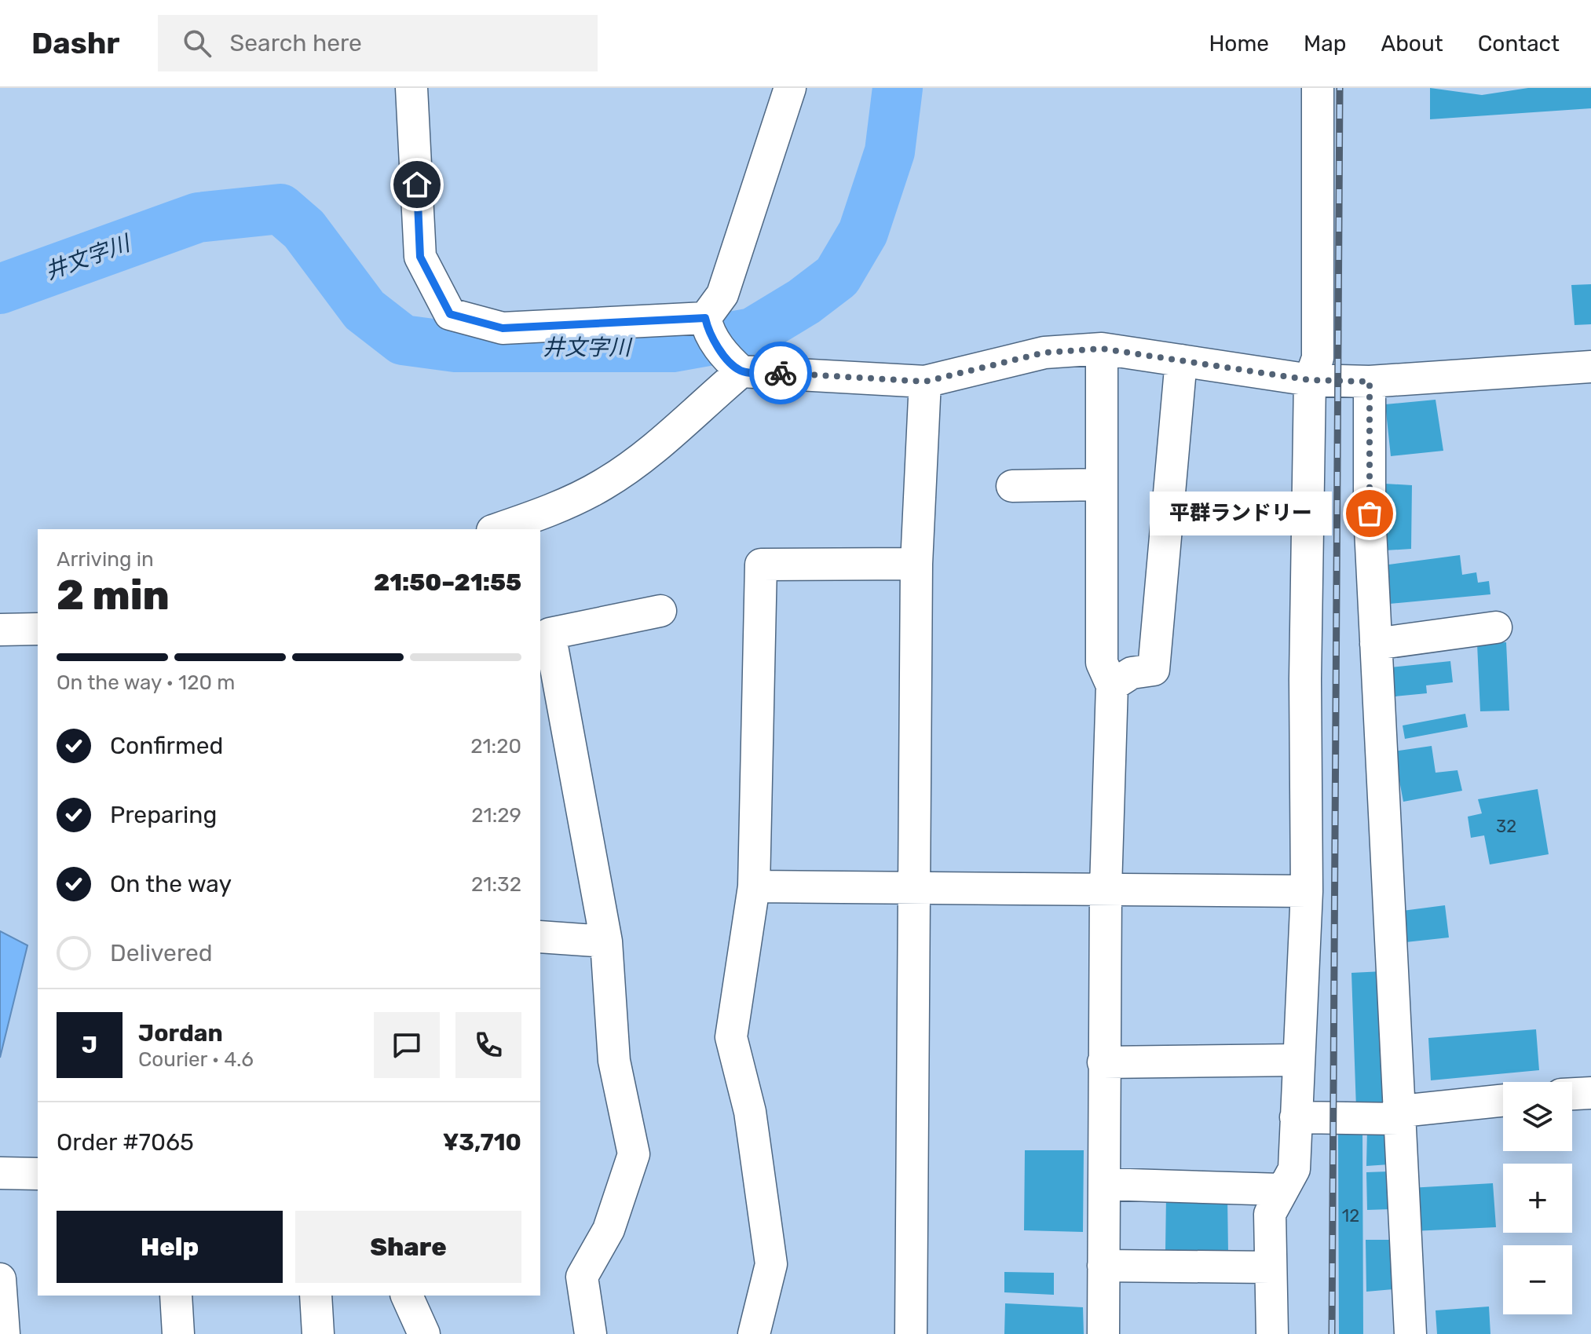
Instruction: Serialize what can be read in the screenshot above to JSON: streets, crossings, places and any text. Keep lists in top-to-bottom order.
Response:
{
  "water": ["井文字川"],
  "places": ["平群ランドリー"],
  "house_numbers": ["32", "12"],
  "page": {
    "header": "Dashr",
    "search": "Search here",
    "nav": [
      "Home",
      "Map",
      "About",
      "Contact"
    ],
    "bubble": "平群ランドリー",
    "heading": ["2 min", "Arriving in", "21:50–21:55"],
    "panel": [
      "Jordan",
      "Courier · 4.6",
      "Order #7065",
      "¥3,710"
    ],
    "bar": "On the way · 120 m",
    "list": [
      ["Confirmed", "21:20"],
      ["Preparing", "21:29"],
      ["On the way", "21:32"],
      "Delivered"
    ],
    "round": "J",
    "map_buttons": ["+", "−"],
    "buttons": ["Help", "Share"]
  }
}
